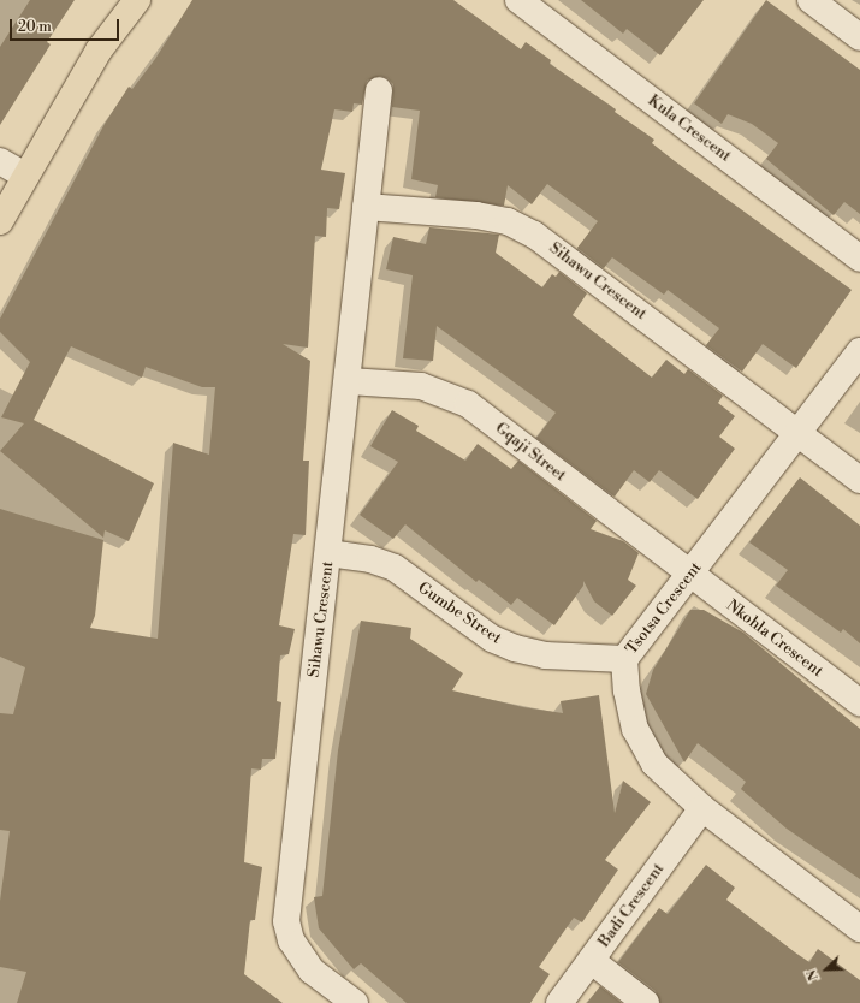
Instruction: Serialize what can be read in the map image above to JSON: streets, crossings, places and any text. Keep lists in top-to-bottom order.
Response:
{
  "streets": {
    "street": [
      "Kula Crescent",
      "Sihawu Crescent",
      "Gqaji Street",
      "Tsotsa Crescent",
      "Gumbe Street",
      "Nkohla Crescent",
      "Badi Crescent"
    ]
  },
  "crossings": [
    ["Sihawu Crescent", "Gqaji Street"],
    ["Sihawu Crescent", "Tsotsa Crescent"],
    ["Sihawu Crescent", "Gumbe Street"],
    ["Gqaji Street", "Tsotsa Crescent"],
    ["Gqaji Street", "Nkohla Crescent"],
    ["Tsotsa Crescent", "Gumbe Street"],
    ["Tsotsa Crescent", "Nkohla Crescent"],
    ["Tsotsa Crescent", "Badi Crescent"]
  ],
  "scale_bar": "20 m",
  "north": "bottom left"
}
